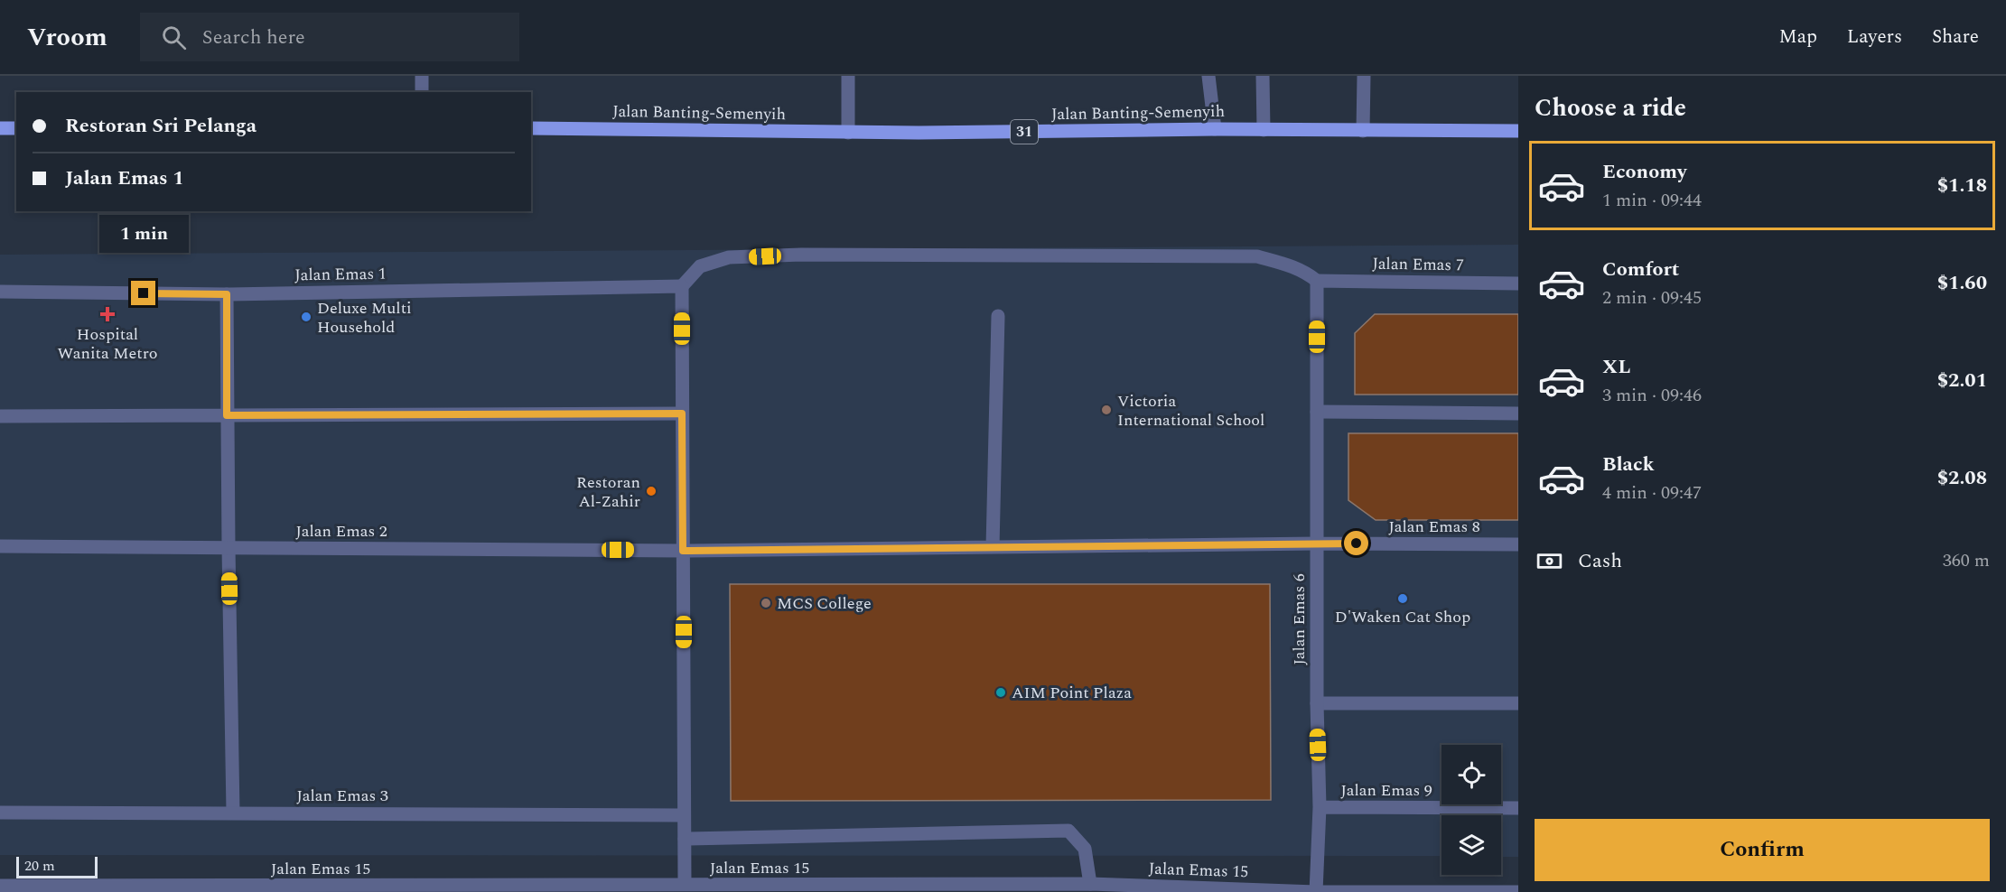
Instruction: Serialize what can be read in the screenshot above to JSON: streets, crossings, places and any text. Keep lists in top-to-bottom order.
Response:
{
  "streets": {
    "main road": ["Jalan Banting-Semenyih", "31"],
    "street": [
      "Jalan Emas 7",
      "Jalan Emas 1",
      "Jalan Emas 8",
      "Jalan Emas 2",
      "Jalan Emas 6",
      "Jalan Emas 9",
      "Jalan Emas 3",
      "Jalan Emas 15"
    ]
  },
  "crossings": [
    ["Jalan Emas 7", "Jalan Emas 6"],
    ["Jalan Emas 8", "Jalan Emas 2"],
    ["Jalan Emas 8", "Jalan Emas 6"],
    ["Jalan Emas 6", "Jalan Emas 9"],
    ["Jalan Emas 6", "Jalan Emas 15"]
  ],
  "places": {
    "health": ["Hospital Wanita Metro"],
    "other": [
      "Deluxe Multi Household",
      "Victoria International School",
      "Restoran Al-Zahir",
      "D'Waken Cat Shop",
      "MCS College",
      "AIM Point Plaza"
    ]
  },
  "scale_bar": "20 m",
  "page": {
    "header": "Vroom",
    "search": "Search here",
    "nav": ["Map", "Layers", "Share"],
    "heading": "Choose a ride",
    "banner": ["Restoran Sri Pelanga", "Jalan Emas 1"],
    "list": [
      {
        "name": "Economy",
        "note": "1 min · 09:44",
        "value": "$1.18"
      },
      {
        "name": "Comfort",
        "note": "2 min · 09:45",
        "value": "$1.60"
      },
      {
        "name": "XL",
        "note": "3 min · 09:46",
        "value": "$2.01"
      },
      {
        "name": "Black",
        "note": "4 min · 09:47",
        "value": "$2.08"
      }
    ],
    "bubble": "1 min",
    "pay": ["Cash", "360 m"],
    "buttons": "Confirm",
    "scale": "20 m"
  }
}
